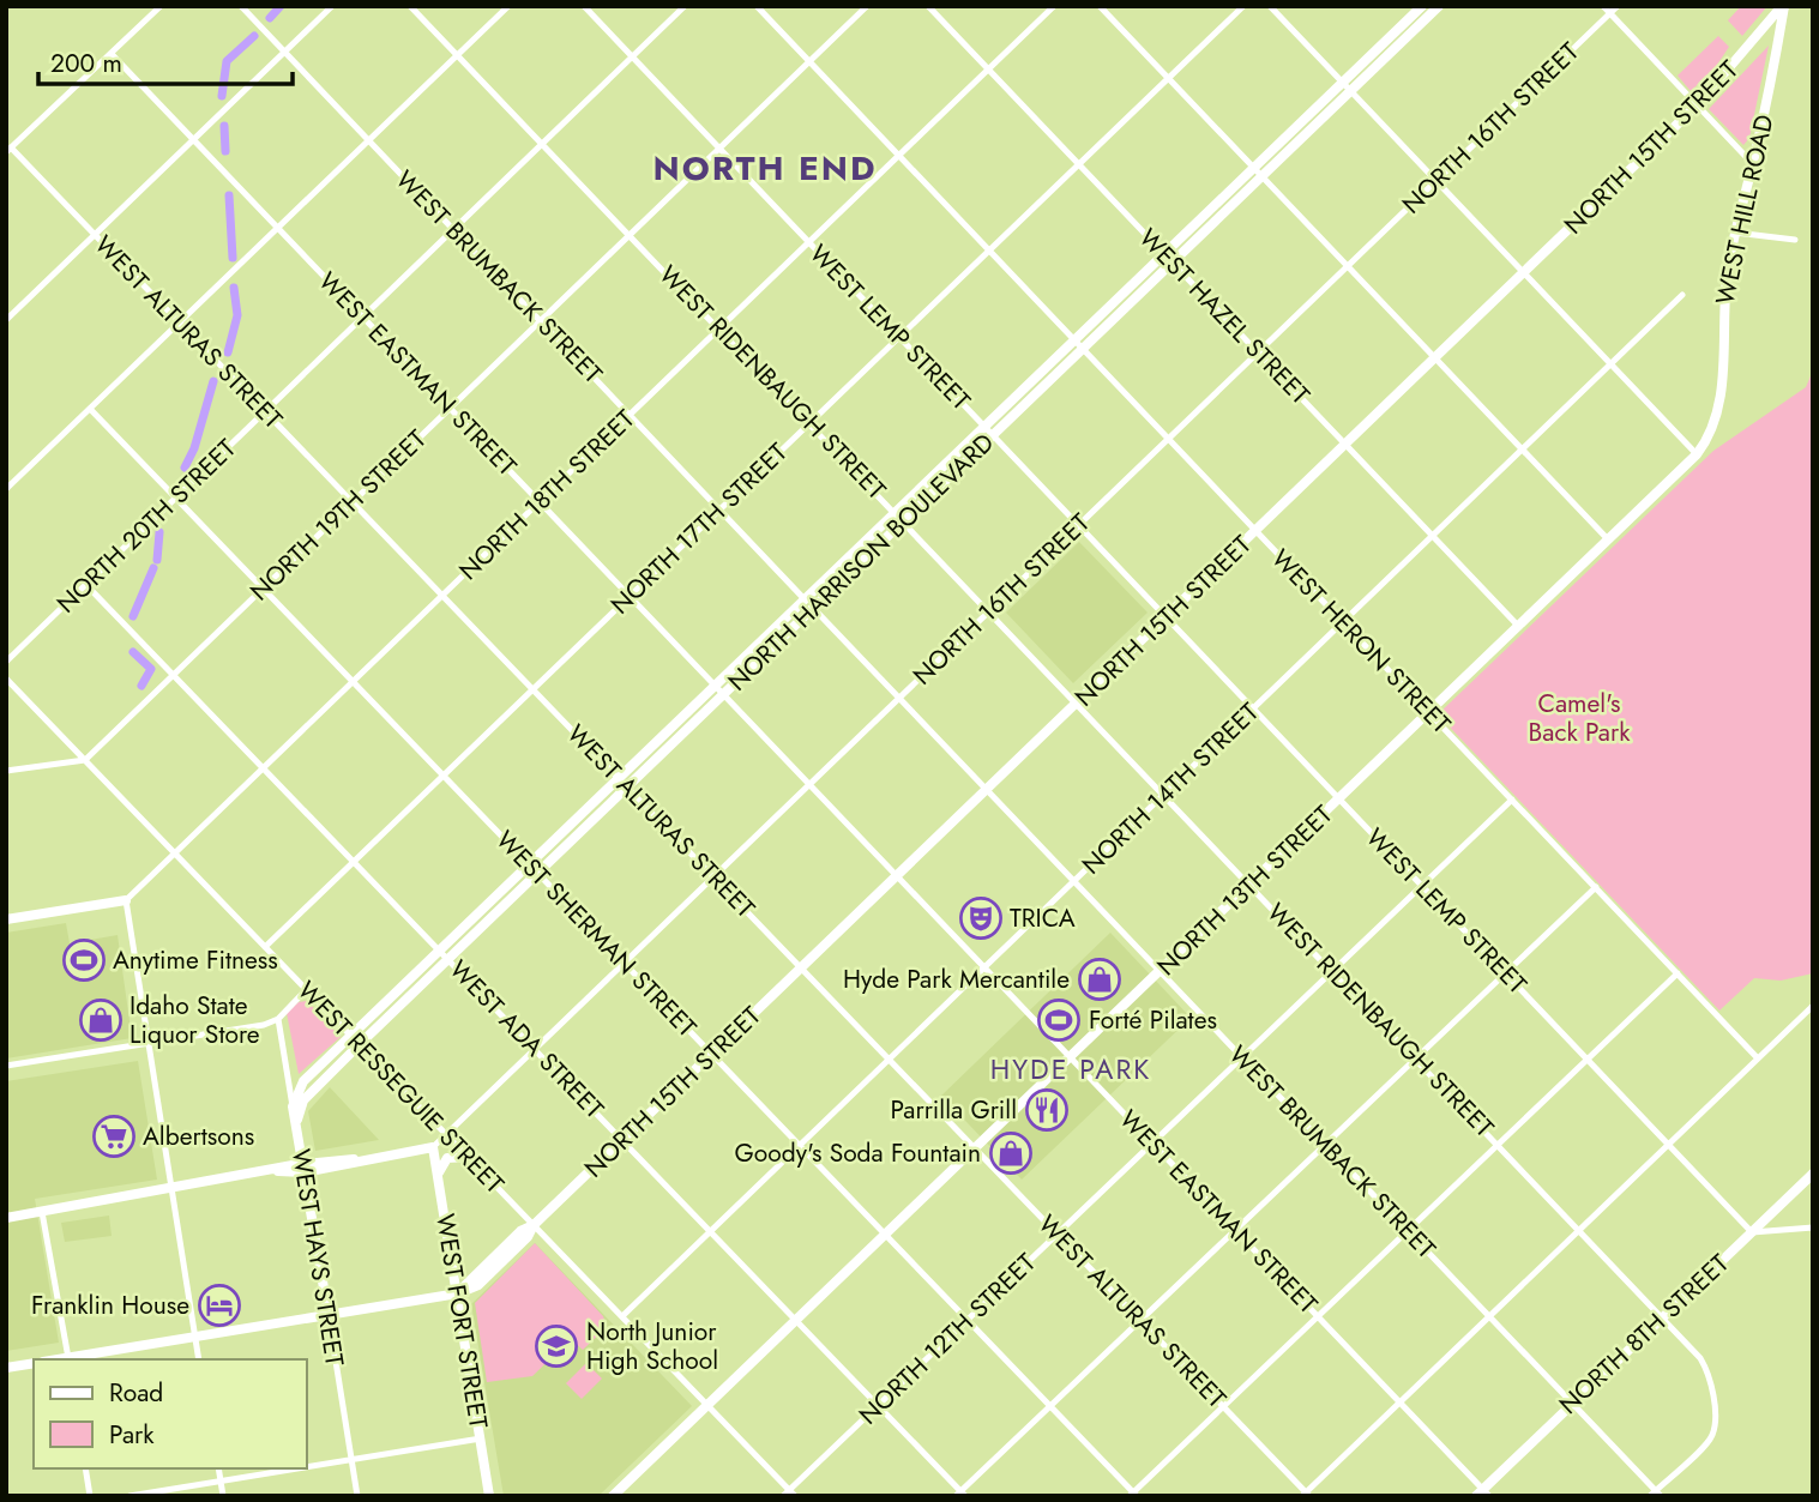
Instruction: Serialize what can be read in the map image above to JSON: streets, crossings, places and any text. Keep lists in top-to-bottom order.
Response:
{
  "streets": {
    "street": [
      "NORTH 16TH STREET",
      "NORTH 15TH STREET",
      "WEST HILL ROAD",
      "WEST BRUMBACK STREET",
      "WEST HAZEL STREET",
      "WEST LEMP STREET",
      "WEST ALTURAS STREET",
      "WEST EASTMAN STREET",
      "WEST RIDENBAUGH STREET",
      "NORTH 18TH STREET",
      "NORTH 19TH STREET",
      "NORTH 20TH STREET",
      "NORTH 17TH STREET",
      "NORTH HARRISON BOULEVARD",
      "WEST HERON STREET",
      "NORTH 14TH STREET",
      "NORTH 13TH STREET",
      "WEST SHERMAN STREET",
      "WEST ADA STREET",
      "WEST RESSEGUIE STREET",
      "WEST HAYS STREET",
      "WEST FORT STREET",
      "NORTH 8TH STREET",
      "NORTH 12TH STREET"
    ]
  },
  "crossings": [
    ["NORTH 16TH STREET", "WEST BRUMBACK STREET"],
    ["NORTH 16TH STREET", "WEST HAZEL STREET"],
    ["NORTH 16TH STREET", "WEST LEMP STREET"],
    ["NORTH 16TH STREET", "WEST ALTURAS STREET"],
    ["NORTH 16TH STREET", "WEST EASTMAN STREET"],
    ["NORTH 16TH STREET", "WEST RIDENBAUGH STREET"],
    ["NORTH 16TH STREET", "WEST HERON STREET"],
    ["NORTH 16TH STREET", "WEST SHERMAN STREET"],
    ["NORTH 16TH STREET", "WEST ADA STREET"],
    ["NORTH 16TH STREET", "WEST RESSEGUIE STREET"],
    ["NORTH 16TH STREET", "WEST FORT STREET"],
    ["NORTH 15TH STREET", "WEST HILL ROAD"],
    ["NORTH 15TH STREET", "WEST BRUMBACK STREET"],
    ["NORTH 15TH STREET", "WEST HAZEL STREET"],
    ["NORTH 15TH STREET", "WEST LEMP STREET"],
    ["NORTH 15TH STREET", "WEST ALTURAS STREET"],
    ["NORTH 15TH STREET", "WEST EASTMAN STREET"],
    ["NORTH 15TH STREET", "WEST RIDENBAUGH STREET"],
    ["NORTH 15TH STREET", "WEST HERON STREET"],
    ["NORTH 15TH STREET", "WEST SHERMAN STREET"],
    ["NORTH 15TH STREET", "WEST ADA STREET"],
    ["NORTH 15TH STREET", "WEST RESSEGUIE STREET"],
    ["NORTH 15TH STREET", "WEST FORT STREET"],
    ["WEST HILL ROAD", "NORTH 13TH STREET"],
    ["WEST BRUMBACK STREET", "WEST RIDENBAUGH STREET"],
    ["WEST BRUMBACK STREET", "NORTH 18TH STREET"],
    ["WEST BRUMBACK STREET", "NORTH 19TH STREET"],
    ["WEST BRUMBACK STREET", "NORTH 20TH STREET"],
    ["WEST BRUMBACK STREET", "NORTH 17TH STREET"],
    ["WEST BRUMBACK STREET", "NORTH HARRISON BOULEVARD"],
    ["WEST BRUMBACK STREET", "NORTH 14TH STREET"],
    ["WEST BRUMBACK STREET", "NORTH 13TH STREET"],
    ["WEST BRUMBACK STREET", "NORTH 8TH STREET"],
    ["WEST BRUMBACK STREET", "NORTH 12TH STREET"],
    ["WEST HAZEL STREET", "NORTH 18TH STREET"],
    ["WEST HAZEL STREET", "NORTH 17TH STREET"],
    ["WEST HAZEL STREET", "NORTH HARRISON BOULEVARD"],
    ["WEST HAZEL STREET", "NORTH 14TH STREET"],
    ["WEST HAZEL STREET", "NORTH 13TH STREET"],
    ["WEST LEMP STREET", "NORTH 18TH STREET"],
    ["WEST LEMP STREET", "NORTH 19TH STREET"],
    ["WEST LEMP STREET", "NORTH 20TH STREET"],
    ["WEST LEMP STREET", "NORTH 17TH STREET"],
    ["WEST LEMP STREET", "NORTH HARRISON BOULEVARD"],
    ["WEST LEMP STREET", "NORTH 14TH STREET"],
    ["WEST LEMP STREET", "NORTH 13TH STREET"],
    ["WEST LEMP STREET", "NORTH 8TH STREET"],
    ["WEST LEMP STREET", "NORTH 12TH STREET"],
    ["WEST ALTURAS STREET", "NORTH 18TH STREET"],
    ["WEST ALTURAS STREET", "NORTH 19TH STREET"],
    ["WEST ALTURAS STREET", "NORTH 20TH STREET"],
    ["WEST ALTURAS STREET", "NORTH 17TH STREET"],
    ["WEST ALTURAS STREET", "NORTH HARRISON BOULEVARD"],
    ["WEST ALTURAS STREET", "NORTH 14TH STREET"],
    ["WEST ALTURAS STREET", "NORTH 13TH STREET"],
    ["WEST ALTURAS STREET", "NORTH 12TH STREET"],
    ["WEST EASTMAN STREET", "NORTH 18TH STREET"],
    ["WEST EASTMAN STREET", "NORTH 19TH STREET"],
    ["WEST EASTMAN STREET", "NORTH 20TH STREET"],
    ["WEST EASTMAN STREET", "NORTH 17TH STREET"],
    ["WEST EASTMAN STREET", "NORTH HARRISON BOULEVARD"],
    ["WEST EASTMAN STREET", "NORTH 14TH STREET"],
    ["WEST EASTMAN STREET", "NORTH 13TH STREET"],
    ["WEST EASTMAN STREET", "NORTH 8TH STREET"],
    ["WEST EASTMAN STREET", "NORTH 12TH STREET"],
    ["WEST RIDENBAUGH STREET", "NORTH 18TH STREET"],
    ["WEST RIDENBAUGH STREET", "NORTH 19TH STREET"],
    ["WEST RIDENBAUGH STREET", "NORTH 20TH STREET"],
    ["WEST RIDENBAUGH STREET", "NORTH 17TH STREET"],
    ["WEST RIDENBAUGH STREET", "NORTH HARRISON BOULEVARD"],
    ["WEST RIDENBAUGH STREET", "NORTH 14TH STREET"],
    ["WEST RIDENBAUGH STREET", "NORTH 13TH STREET"],
    ["WEST RIDENBAUGH STREET", "NORTH 8TH STREET"],
    ["WEST RIDENBAUGH STREET", "NORTH 12TH STREET"],
    ["NORTH 18TH STREET", "WEST HERON STREET"],
    ["NORTH 18TH STREET", "WEST SHERMAN STREET"],
    ["NORTH 18TH STREET", "WEST ADA STREET"],
    ["NORTH 18TH STREET", "WEST RESSEGUIE STREET"],
    ["NORTH 19TH STREET", "WEST HERON STREET"],
    ["NORTH 19TH STREET", "WEST SHERMAN STREET"],
    ["NORTH 19TH STREET", "WEST ADA STREET"],
    ["NORTH 19TH STREET", "WEST RESSEGUIE STREET"],
    ["NORTH 20TH STREET", "WEST SHERMAN STREET"],
    ["NORTH 20TH STREET", "WEST ADA STREET"],
    ["NORTH 17TH STREET", "WEST HERON STREET"],
    ["NORTH 17TH STREET", "WEST SHERMAN STREET"],
    ["NORTH 17TH STREET", "WEST ADA STREET"],
    ["NORTH 17TH STREET", "WEST RESSEGUIE STREET"],
    ["NORTH HARRISON BOULEVARD", "WEST HERON STREET"],
    ["NORTH HARRISON BOULEVARD", "WEST SHERMAN STREET"],
    ["NORTH HARRISON BOULEVARD", "WEST ADA STREET"],
    ["NORTH HARRISON BOULEVARD", "WEST RESSEGUIE STREET"],
    ["NORTH HARRISON BOULEVARD", "WEST HAYS STREET"],
    ["WEST HERON STREET", "NORTH 14TH STREET"],
    ["WEST HERON STREET", "NORTH 13TH STREET"],
    ["WEST HERON STREET", "NORTH 12TH STREET"],
    ["NORTH 14TH STREET", "WEST SHERMAN STREET"],
    ["NORTH 14TH STREET", "WEST ADA STREET"],
    ["NORTH 14TH STREET", "WEST RESSEGUIE STREET"],
    ["NORTH 13TH STREET", "WEST SHERMAN STREET"],
    ["NORTH 13TH STREET", "WEST ADA STREET"],
    ["NORTH 13TH STREET", "WEST RESSEGUIE STREET"],
    ["WEST SHERMAN STREET", "NORTH 12TH STREET"],
    ["WEST ADA STREET", "NORTH 12TH STREET"],
    ["WEST RESSEGUIE STREET", "NORTH 12TH STREET"]
  ],
  "districts": ["NORTH END", "HYDE PARK"],
  "parks": ["Camel's Back Park"],
  "places": {
    "theatre": ["TRICA"],
    "sports": ["Anytime Fitness", "Forté Pilates"],
    "shop": ["Hyde Park Mercantile", "Idaho State Liquor Store", "Goody's Soda Fountain"],
    "restaurant": ["Parrilla Grill"],
    "supermarket": ["Albertsons"],
    "hotel": ["Franklin House"],
    "school or university": ["North Junior High School"]
  },
  "legend": ["Road", "Park"],
  "scale_bar": "200 m"
}
